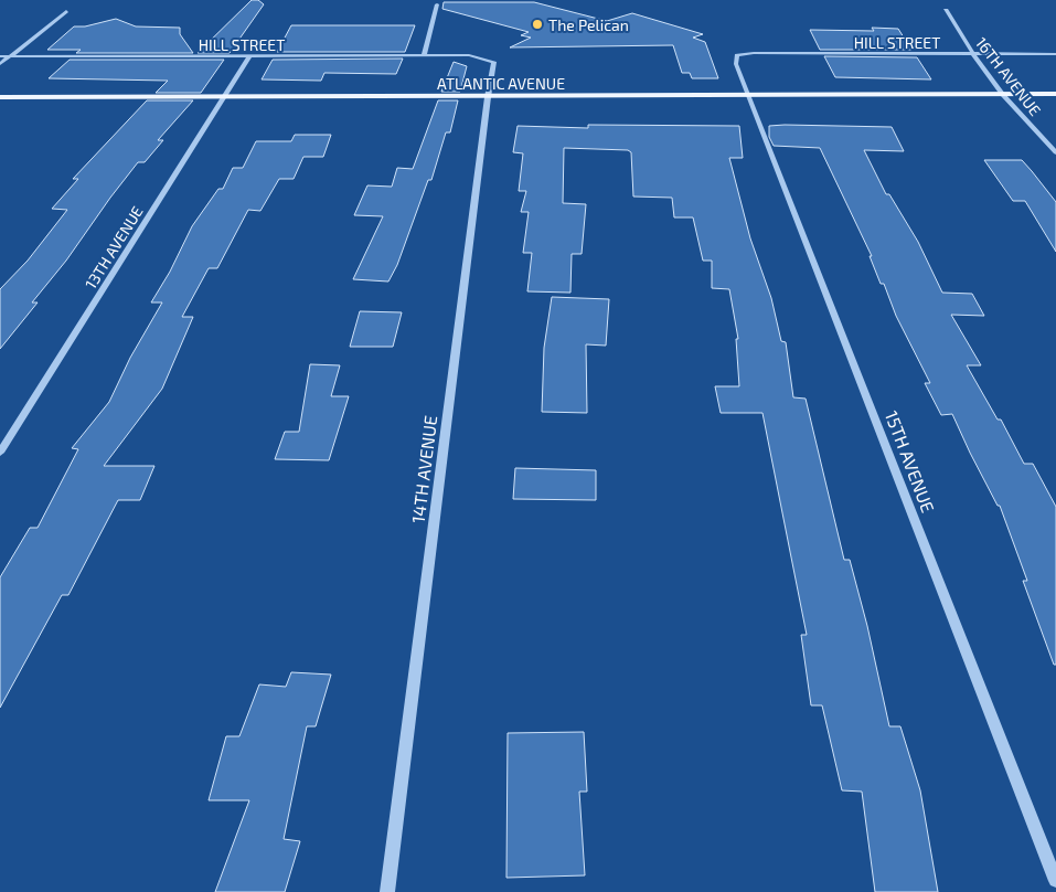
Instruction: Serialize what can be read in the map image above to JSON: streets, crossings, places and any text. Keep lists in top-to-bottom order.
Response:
{
  "streets": {
    "main road": ["ATLANTIC AVENUE"],
    "street": [
      "HILL STREET",
      "16TH AVENUE",
      "13TH AVENUE",
      "15TH AVENUE",
      "14TH AVENUE"
    ]
  },
  "crossings": [
    ["HILL STREET", "16TH AVENUE"],
    ["HILL STREET", "13TH AVENUE"],
    ["HILL STREET", "15TH AVENUE"],
    ["HILL STREET", "14TH AVENUE"],
    ["16TH AVENUE", "ATLANTIC AVENUE"],
    ["ATLANTIC AVENUE", "13TH AVENUE"],
    ["ATLANTIC AVENUE", "15TH AVENUE"],
    ["ATLANTIC AVENUE", "14TH AVENUE"]
  ],
  "places": ["The Pelican"]
}
